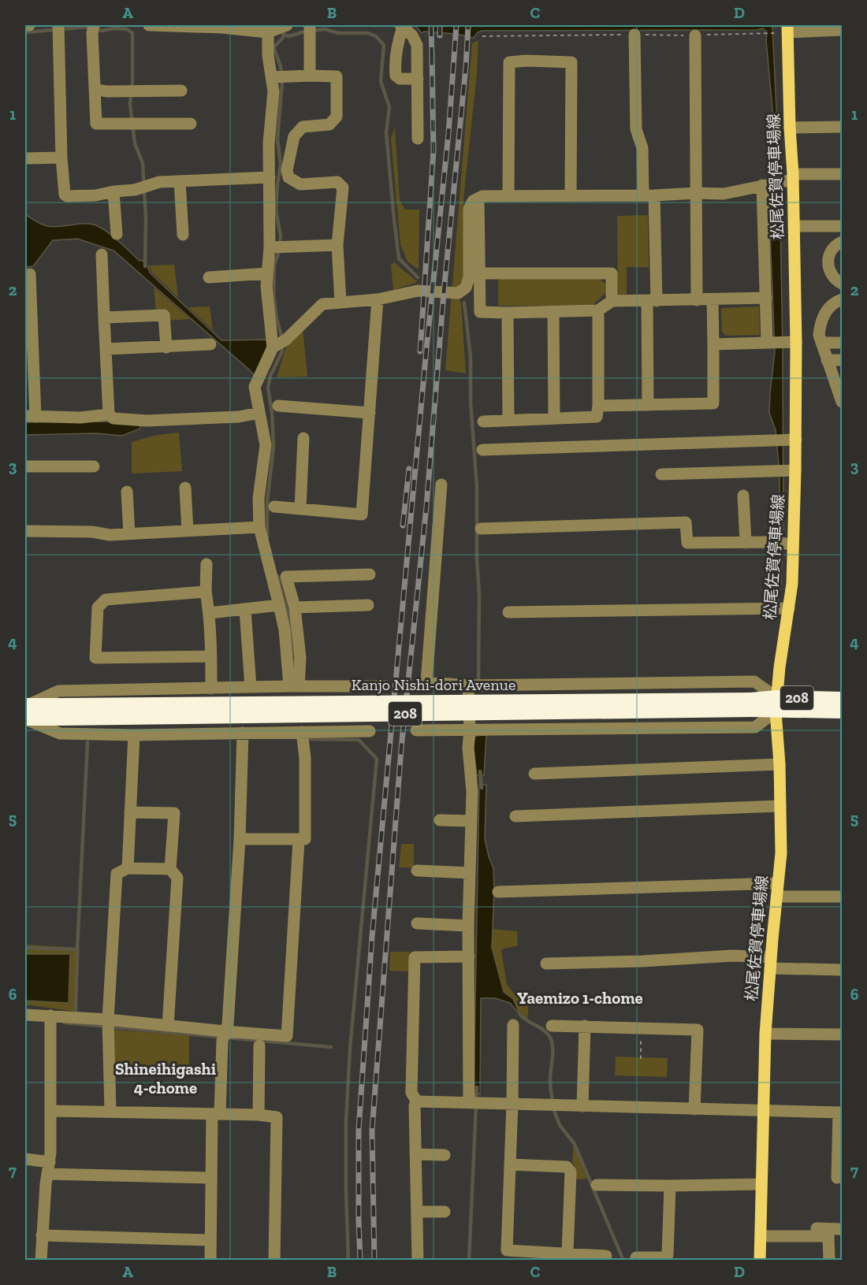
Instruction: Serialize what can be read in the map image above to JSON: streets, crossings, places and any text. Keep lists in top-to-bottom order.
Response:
{
  "streets": {
    "highway": ["Kanjo Nishi-dori Avenue", "208"],
    "main road": ["松尾佐賀停車場線"]
  },
  "crossings": [
    ["松尾佐賀停車場線", "Kanjo Nishi-dori Avenue"]
  ],
  "districts": ["Yaemizo 1-chome", "Shineihigashi 4-chome"],
  "grid": {
    "columns": [
      "A",
      "B",
      "C",
      "D"
    ],
    "rows": [
      "1",
      "2",
      "3",
      "4",
      "5",
      "6",
      "7"
    ]
  }
}
